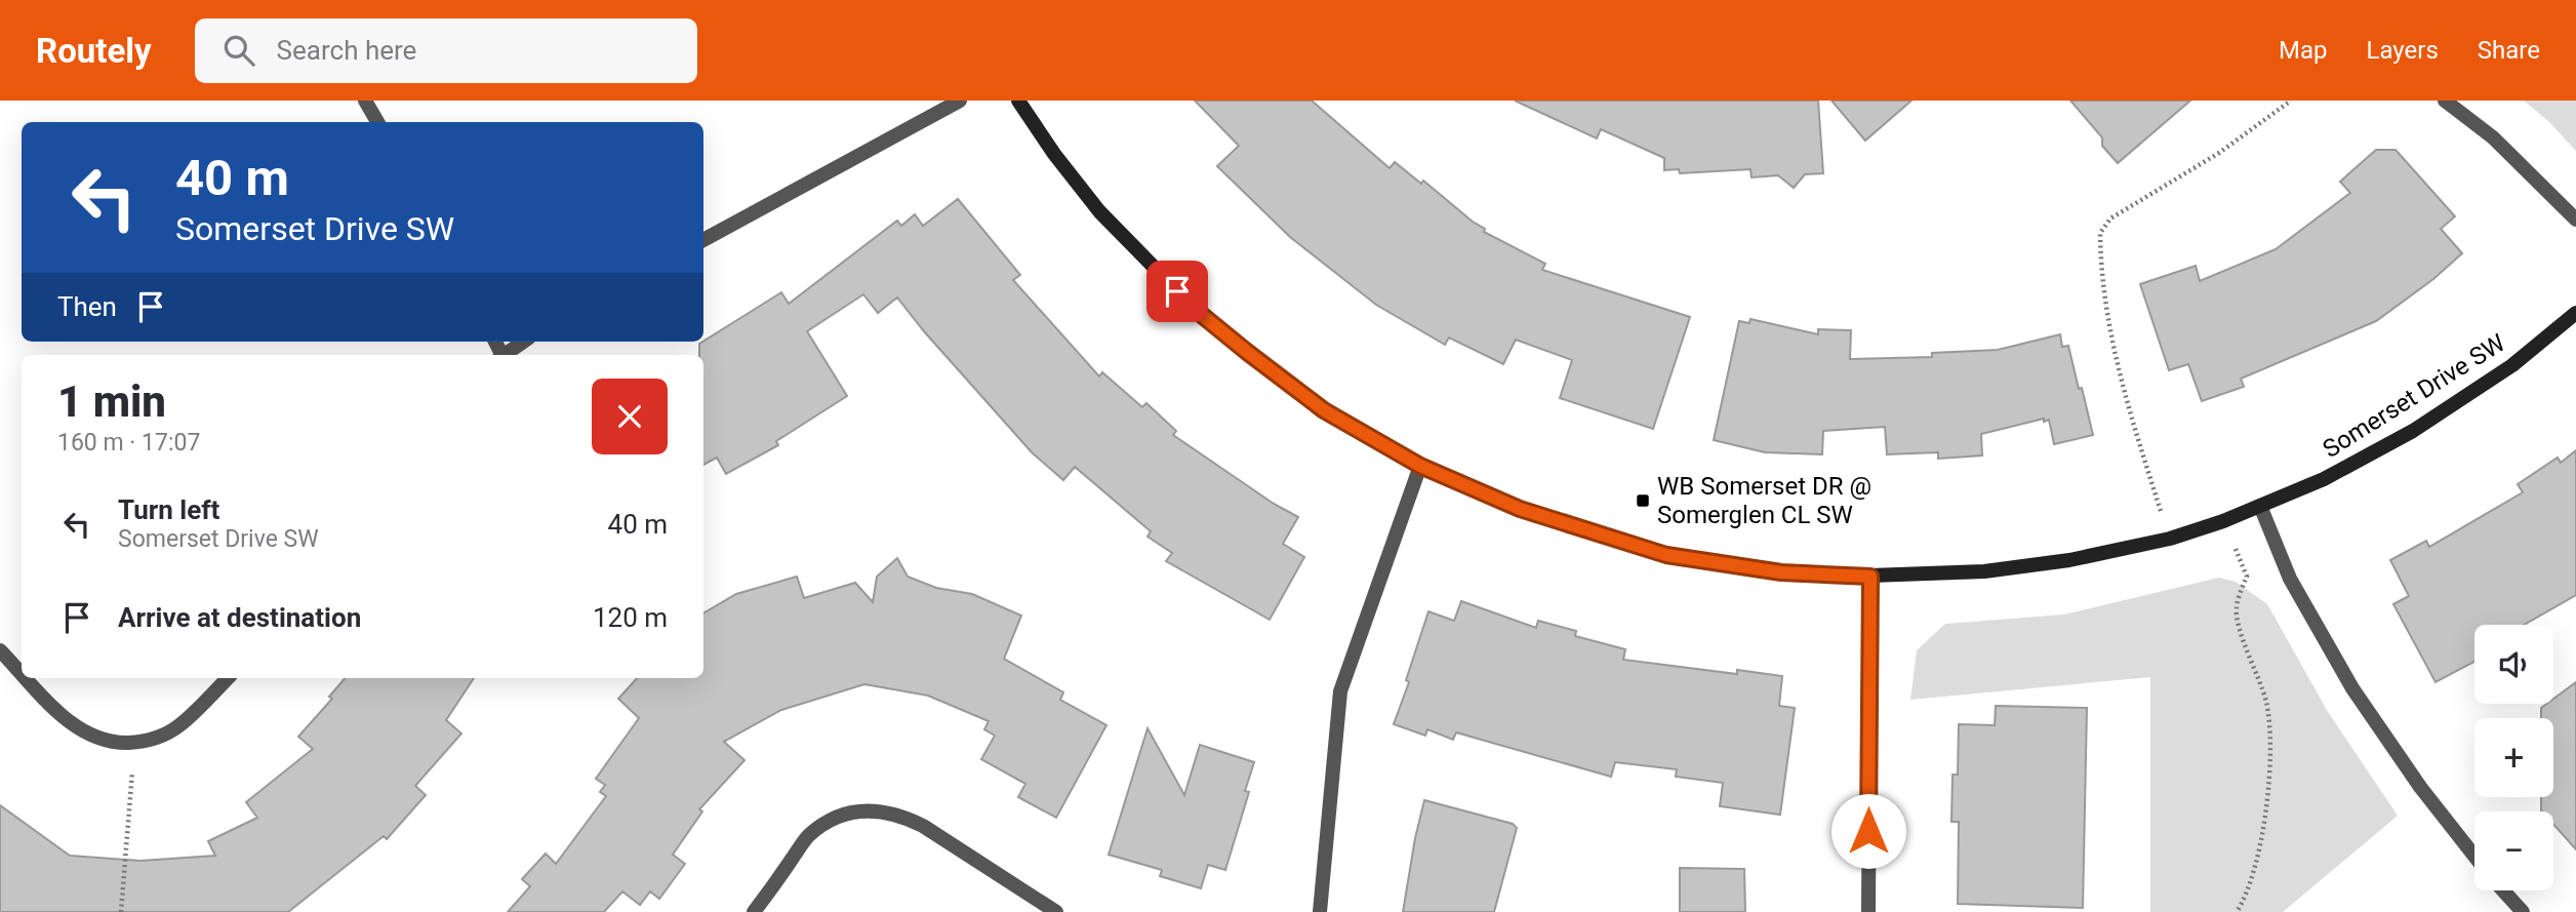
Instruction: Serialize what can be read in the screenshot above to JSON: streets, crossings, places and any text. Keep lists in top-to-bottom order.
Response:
{
  "streets": {
    "street": ["Somerset Drive SW"]
  },
  "places": {
    "transit": ["WB Somerset DR @ Somerglen CL SW"]
  },
  "page": {
    "header": "Routely",
    "search": "Search here",
    "nav": ["Map", "Layers", "Share"],
    "turn": ["40 m", "Somerset Drive SW"],
    "then": "Then",
    "heading": ["1 min", "160 m · 17:07"],
    "list": [
      {
        "name": "Turn left",
        "note": "Somerset Drive SW",
        "value": "40 m"
      },
      {
        "name": "Arrive at destination",
        "value": "120 m"
      }
    ],
    "map_buttons": ["+", "−"]
  }
}
